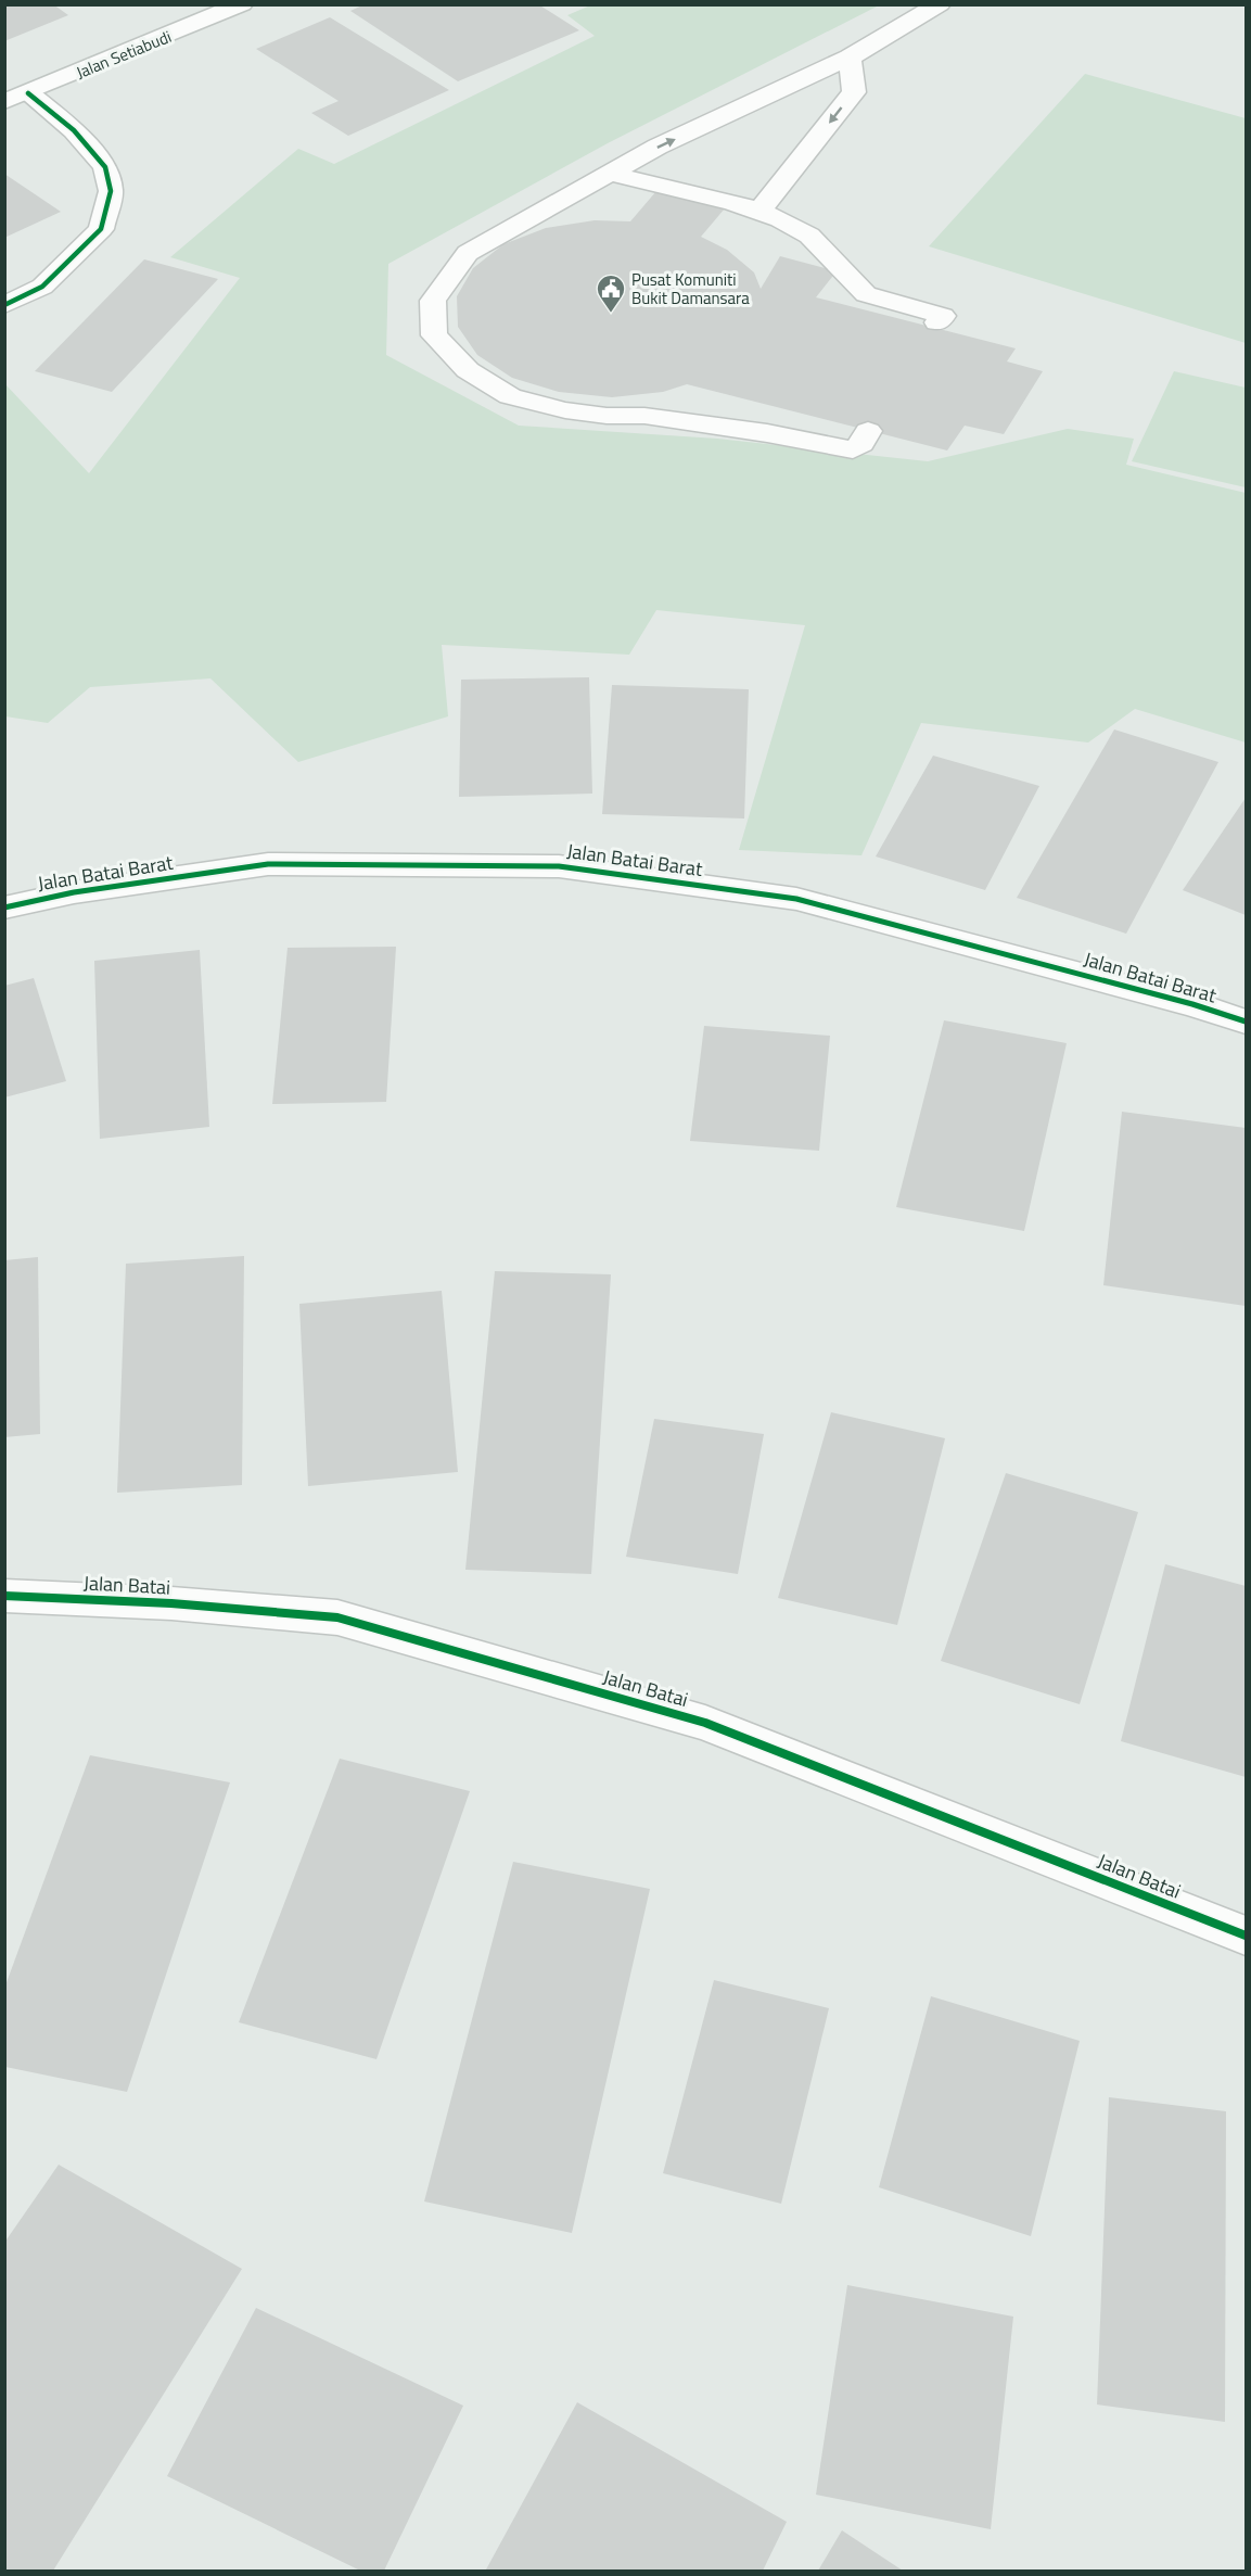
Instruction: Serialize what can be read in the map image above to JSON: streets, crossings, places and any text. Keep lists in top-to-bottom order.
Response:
{
  "streets": {
    "street": ["Jalan Setiabudi", "Jalan Batai Barat", "Jalan Batai"]
  },
  "places": {
    "public building": ["Pusat Komuniti Bukit Damansara"]
  }
}
